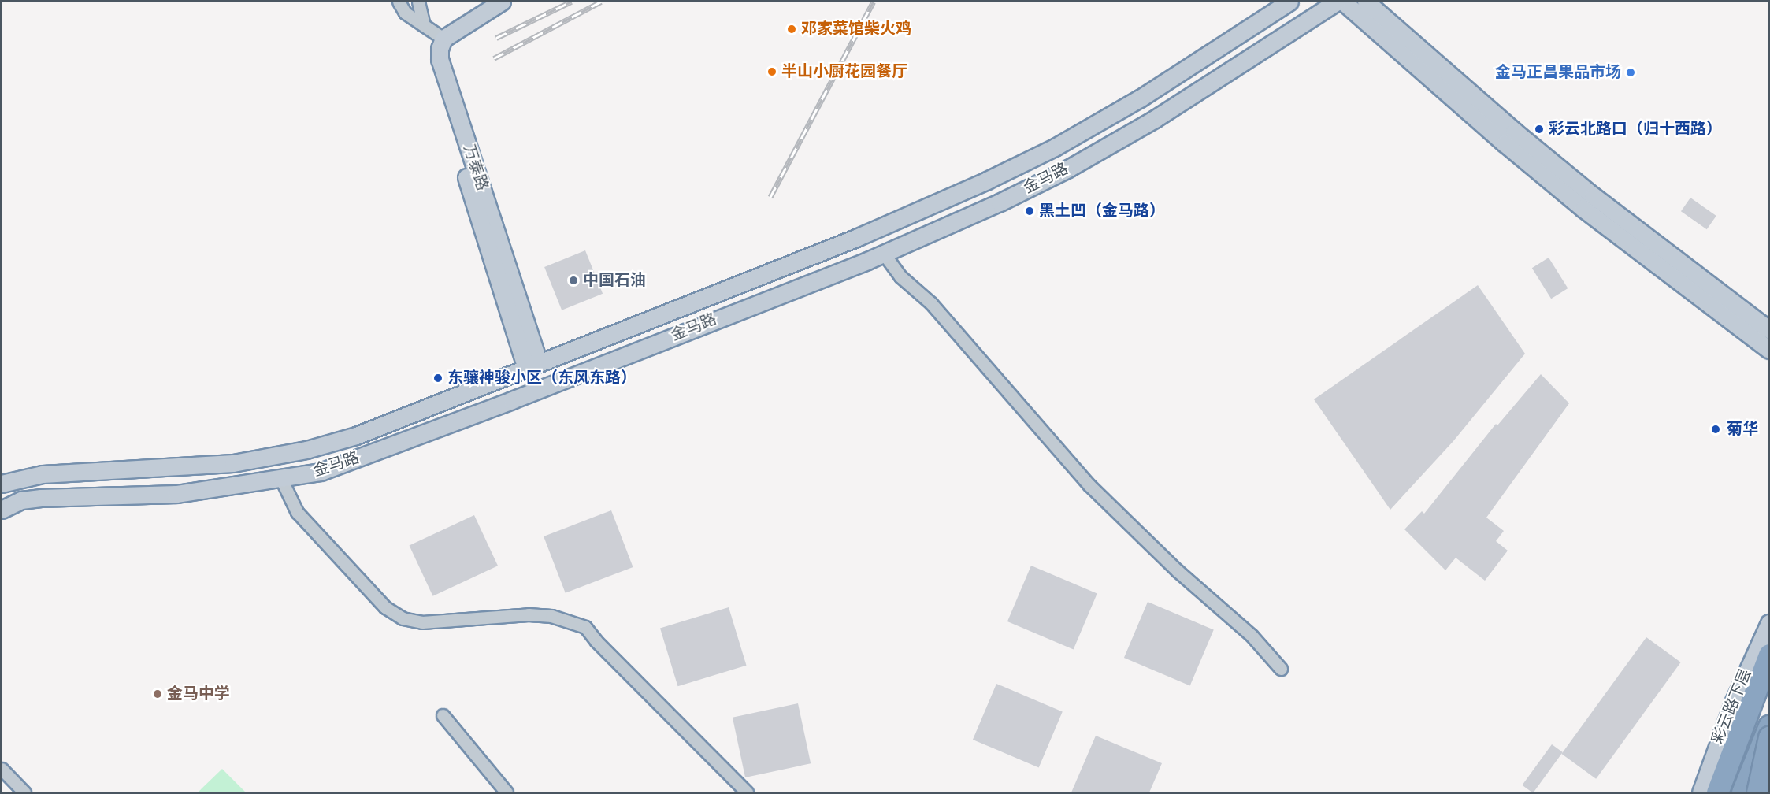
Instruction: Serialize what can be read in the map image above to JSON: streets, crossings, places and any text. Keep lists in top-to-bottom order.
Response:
{
  "streets": {
    "main road": ["万泰路", "金马路", "彩云路下层"]
  },
  "crossings": [
    ["万泰路", "金马路"]
  ],
  "places": [
    "邓家菜馆柴火鸡",
    "半山小厨花园餐厅",
    "金马正昌果品市场",
    "彩云北路口（归十西路）",
    "黑土凹（金马路）",
    "中国石油",
    "东骧神骏小区（东风东路）",
    "菊华",
    "金马中学"
  ]
}
